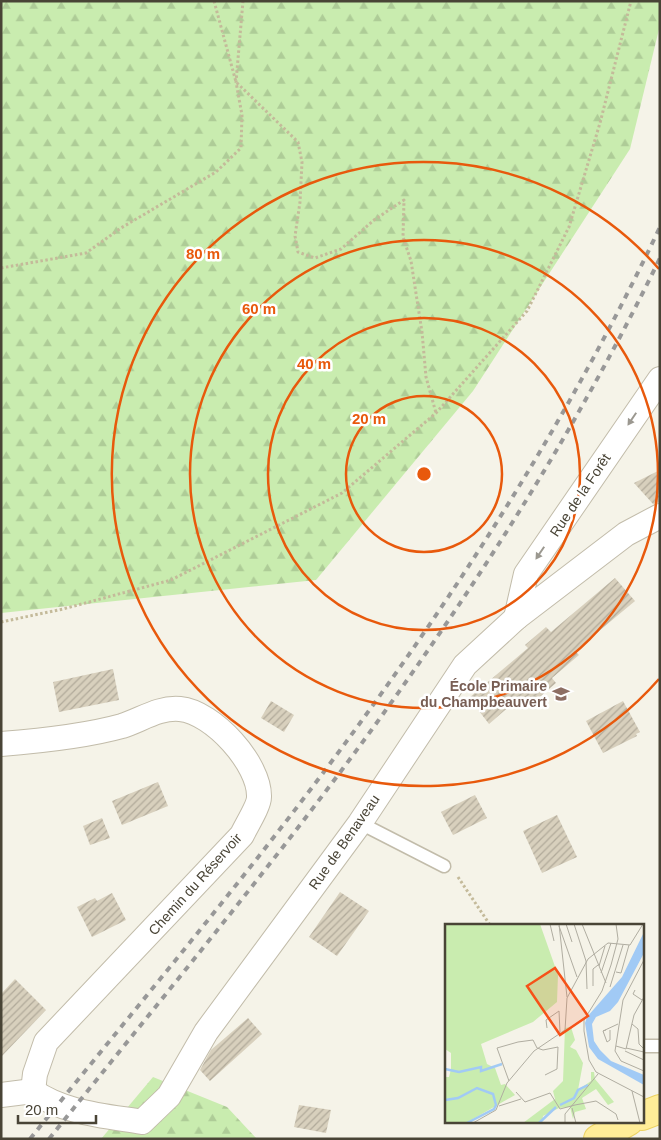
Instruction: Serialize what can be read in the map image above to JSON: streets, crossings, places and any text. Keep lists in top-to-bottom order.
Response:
{
  "streets": {
    "street": ["Rue de la Forêt", "Rue de Benaveau", "Chemin du Réservoir"]
  },
  "crossings": [
    ["Rue de la Forêt", "Rue de Benaveau"],
    ["Rue de Benaveau", "Chemin du Réservoir"]
  ],
  "one_way": ["Rue de la Forêt"],
  "places": {
    "school or university": ["École Primaire du Champbeauvert"]
  },
  "scale_bar": "20 m",
  "rings": [
    "80 m",
    "60 m",
    "40 m",
    "20 m"
  ]
}
